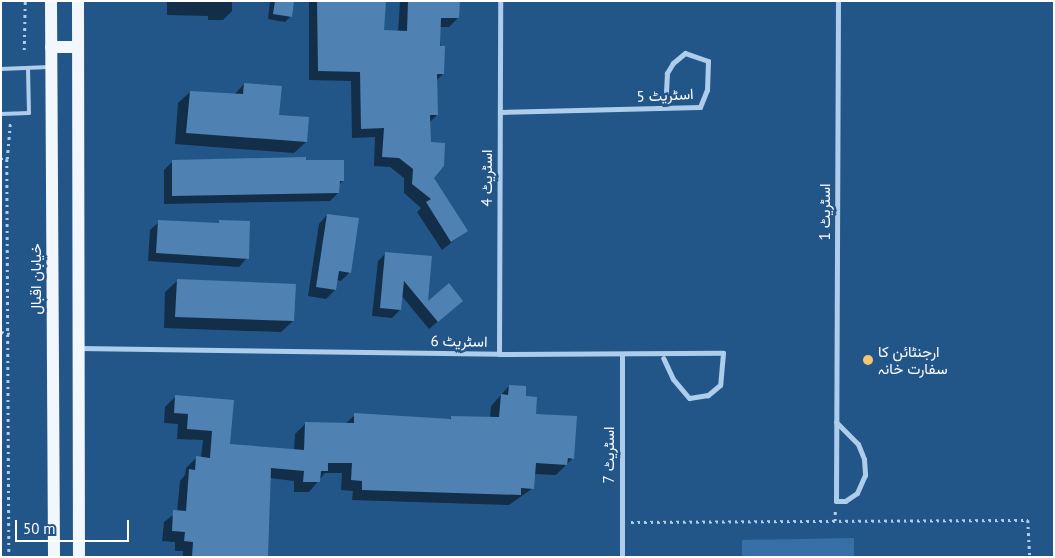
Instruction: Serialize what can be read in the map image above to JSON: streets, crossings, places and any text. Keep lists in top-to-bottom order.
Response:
{
  "streets": {
    "main road": ["خیابان اقبال"],
    "street": [
      "اسٹریٹ 5",
      "اسٹریٹ 4",
      "اسٹریٹ 1",
      "اسٹریٹ 6",
      "اسٹریٹ 7"
    ]
  },
  "crossings": [
    ["اسٹریٹ 5", "اسٹریٹ 4"],
    ["اسٹریٹ 4", "اسٹریٹ 6"],
    ["اسٹریٹ 6", "اسٹریٹ 7"]
  ],
  "places": ["ارجنٹائن کا سفارت خانہ"],
  "scale_bar": "50 m"
}
